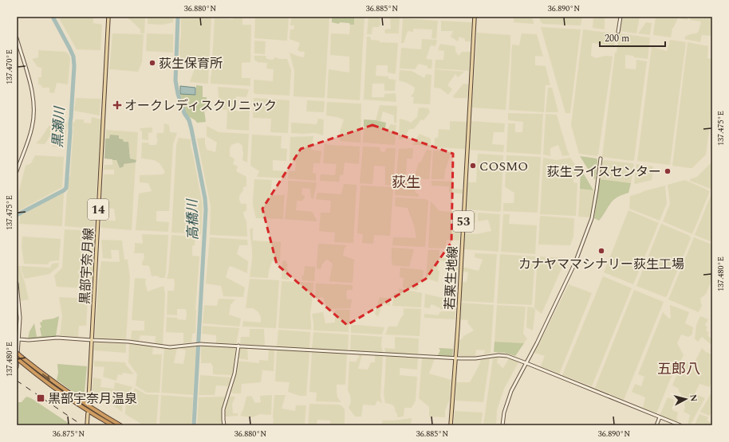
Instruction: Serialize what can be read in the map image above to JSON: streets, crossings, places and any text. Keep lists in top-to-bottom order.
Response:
{
  "streets": {
    "main road": [
      "14",
      "53",
      "黒部宇奈月線",
      "若栗生地線"
    ]
  },
  "districts": ["荻生", "五郎八"],
  "water": ["黒瀬川", "高橋川"],
  "places": {
    "other": [
      "荻生保育所",
      "COSMO",
      "荻生ライスセンター",
      "カナヤママシナリー荻生工場"
    ],
    "health": ["オークレディスクリニック"],
    "transit": ["黒部宇奈月温泉"]
  },
  "scale_bar": "200 m",
  "north": "right",
  "coordinates": [
    "36.880°N",
    "36.885°N",
    "36.890°N",
    "137.470°E",
    "137.475°E",
    "137.480°E",
    "36.875°N"
  ]
}
